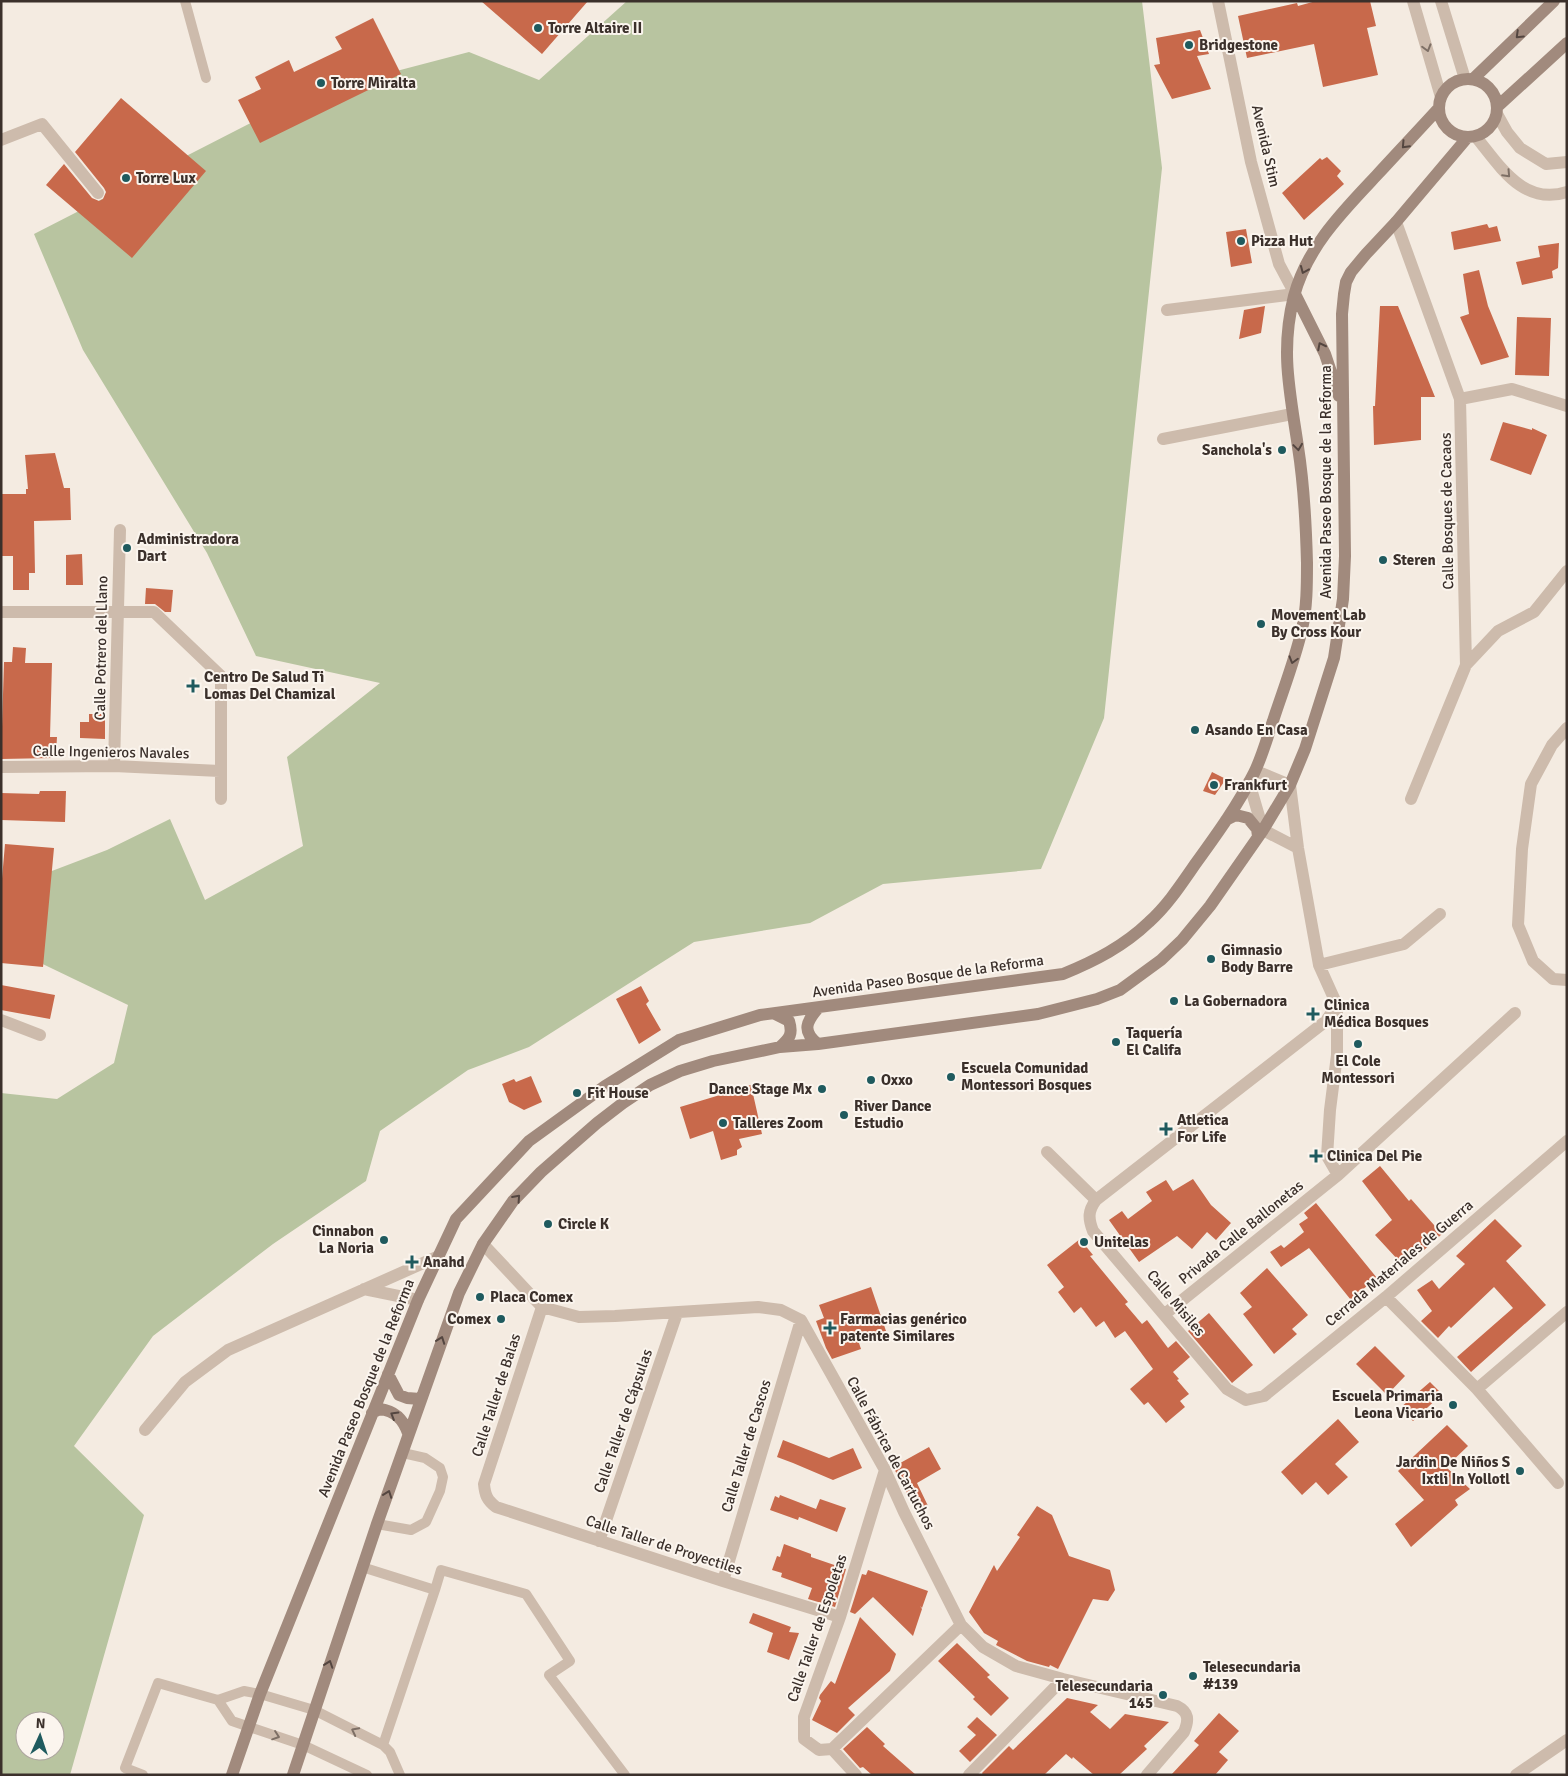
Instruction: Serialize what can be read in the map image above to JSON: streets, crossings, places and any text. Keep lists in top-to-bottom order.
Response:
{
  "streets": {
    "main road": ["Avenida Paseo Bosque de la Reforma"],
    "street": [
      "Avenida Stim",
      "Calle Bosques de Cacaos",
      "Calle Potrero del Llano",
      "Calle Ingenieros Navales",
      "Privada Calle Ballonetas",
      "Cerrada Materiales de Guerra",
      "Calle Misiles",
      "Calle Taller de Balas",
      "Calle Taller de Cápsulas",
      "Calle Taller de Cascos",
      "Calle Fábrica de Cartuchos",
      "Calle Taller de Proyectiles",
      "Calle Taller de Espoletas"
    ]
  },
  "crossings": [
    ["Avenida Stim", "Avenida Paseo Bosque de la Reforma"],
    ["Avenida Paseo Bosque de la Reforma", "Calle Bosques de Cacaos"],
    ["Calle Potrero del Llano", "Calle Ingenieros Navales"],
    ["Privada Calle Ballonetas", "Calle Misiles"],
    ["Cerrada Materiales de Guerra", "Calle Misiles"],
    ["Calle Taller de Balas", "Calle Taller de Proyectiles"],
    ["Calle Taller de Cápsulas", "Calle Taller de Proyectiles"],
    ["Calle Taller de Cascos", "Calle Fábrica de Cartuchos"],
    ["Calle Taller de Cascos", "Calle Taller de Proyectiles"],
    ["Calle Fábrica de Cartuchos", "Calle Taller de Espoletas"],
    ["Calle Taller de Proyectiles", "Calle Taller de Espoletas"]
  ],
  "places": {
    "other": [
      "Torre Altaire II",
      "Bridgestone",
      "Torre Miralta",
      "Torre Lux",
      "Pizza Hut",
      "Sanchola's",
      "Administradora Dart",
      "Steren",
      "Movement Lab By Cross Kour",
      "Asando En Casa",
      "Frankfurt",
      "Gimnasio Body Barre",
      "La Gobernadora",
      "Taquería El Califa",
      "El Cole Montessori",
      "Escuela Comunidad Montessori Bosques",
      "Oxxo",
      "Dance Stage Mx",
      "Fit House",
      "River Dance Estudio",
      "Talleres Zoom",
      "Circle K",
      "Cinnabon La Noria",
      "Unitelas",
      "Placa Comex",
      "Comex",
      "Escuela Primaria Leona Vicario",
      "Jardin De Niños S Ixtli In Yollotl",
      "Telesecundaria #139",
      "Telesecundaria 145"
    ],
    "health": [
      "Centro De Salud Ti Lomas Del Chamizal",
      "Clinica Médica Bosques",
      "Atletica For Life",
      "Clinica Del Pie",
      "Anahd",
      "Farmacias genérico patente Similares"
    ]
  },
  "north": "top"
}
